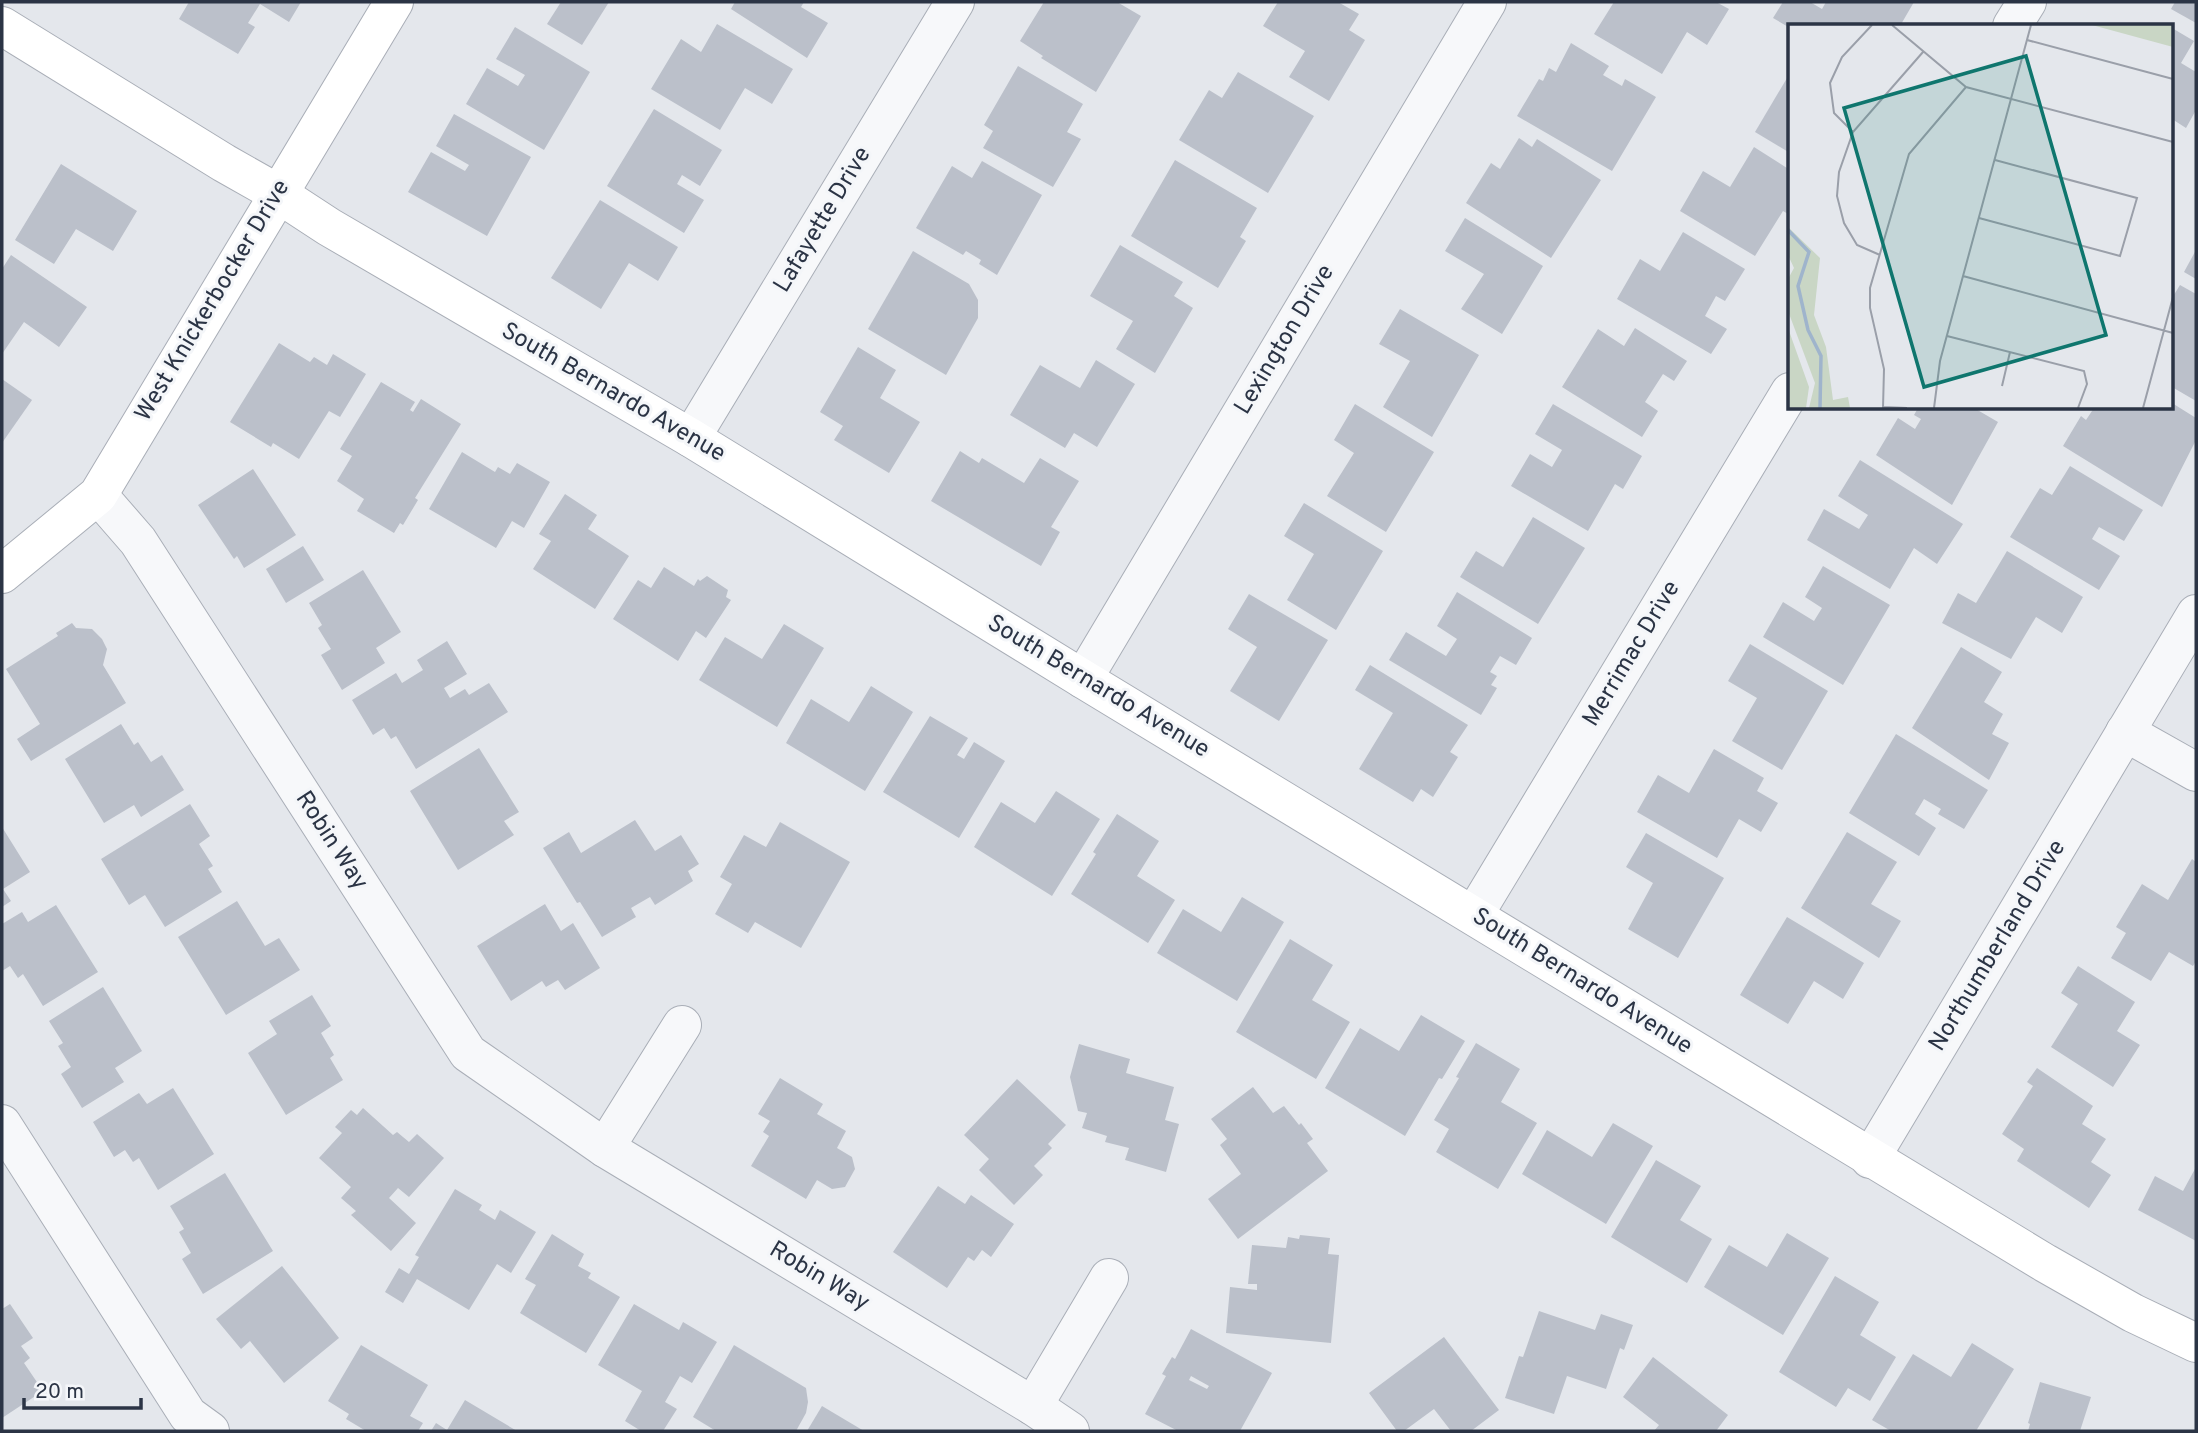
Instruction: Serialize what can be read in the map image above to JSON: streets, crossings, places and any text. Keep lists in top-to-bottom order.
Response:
{
  "streets": {
    "street": [
      "Lafayette Drive",
      "West Knickerbocker Drive",
      "Lexington Drive",
      "South Bernardo Avenue",
      "Merrimac Drive",
      "Robin Way",
      "Northumberland Drive"
    ]
  },
  "crossings": [
    ["Lafayette Drive", "South Bernardo Avenue"],
    ["West Knickerbocker Drive", "South Bernardo Avenue"],
    ["West Knickerbocker Drive", "Robin Way"],
    ["Lexington Drive", "South Bernardo Avenue"],
    ["South Bernardo Avenue", "Merrimac Drive"],
    ["South Bernardo Avenue", "Northumberland Drive"]
  ],
  "scale_bar": "20 m"
}
